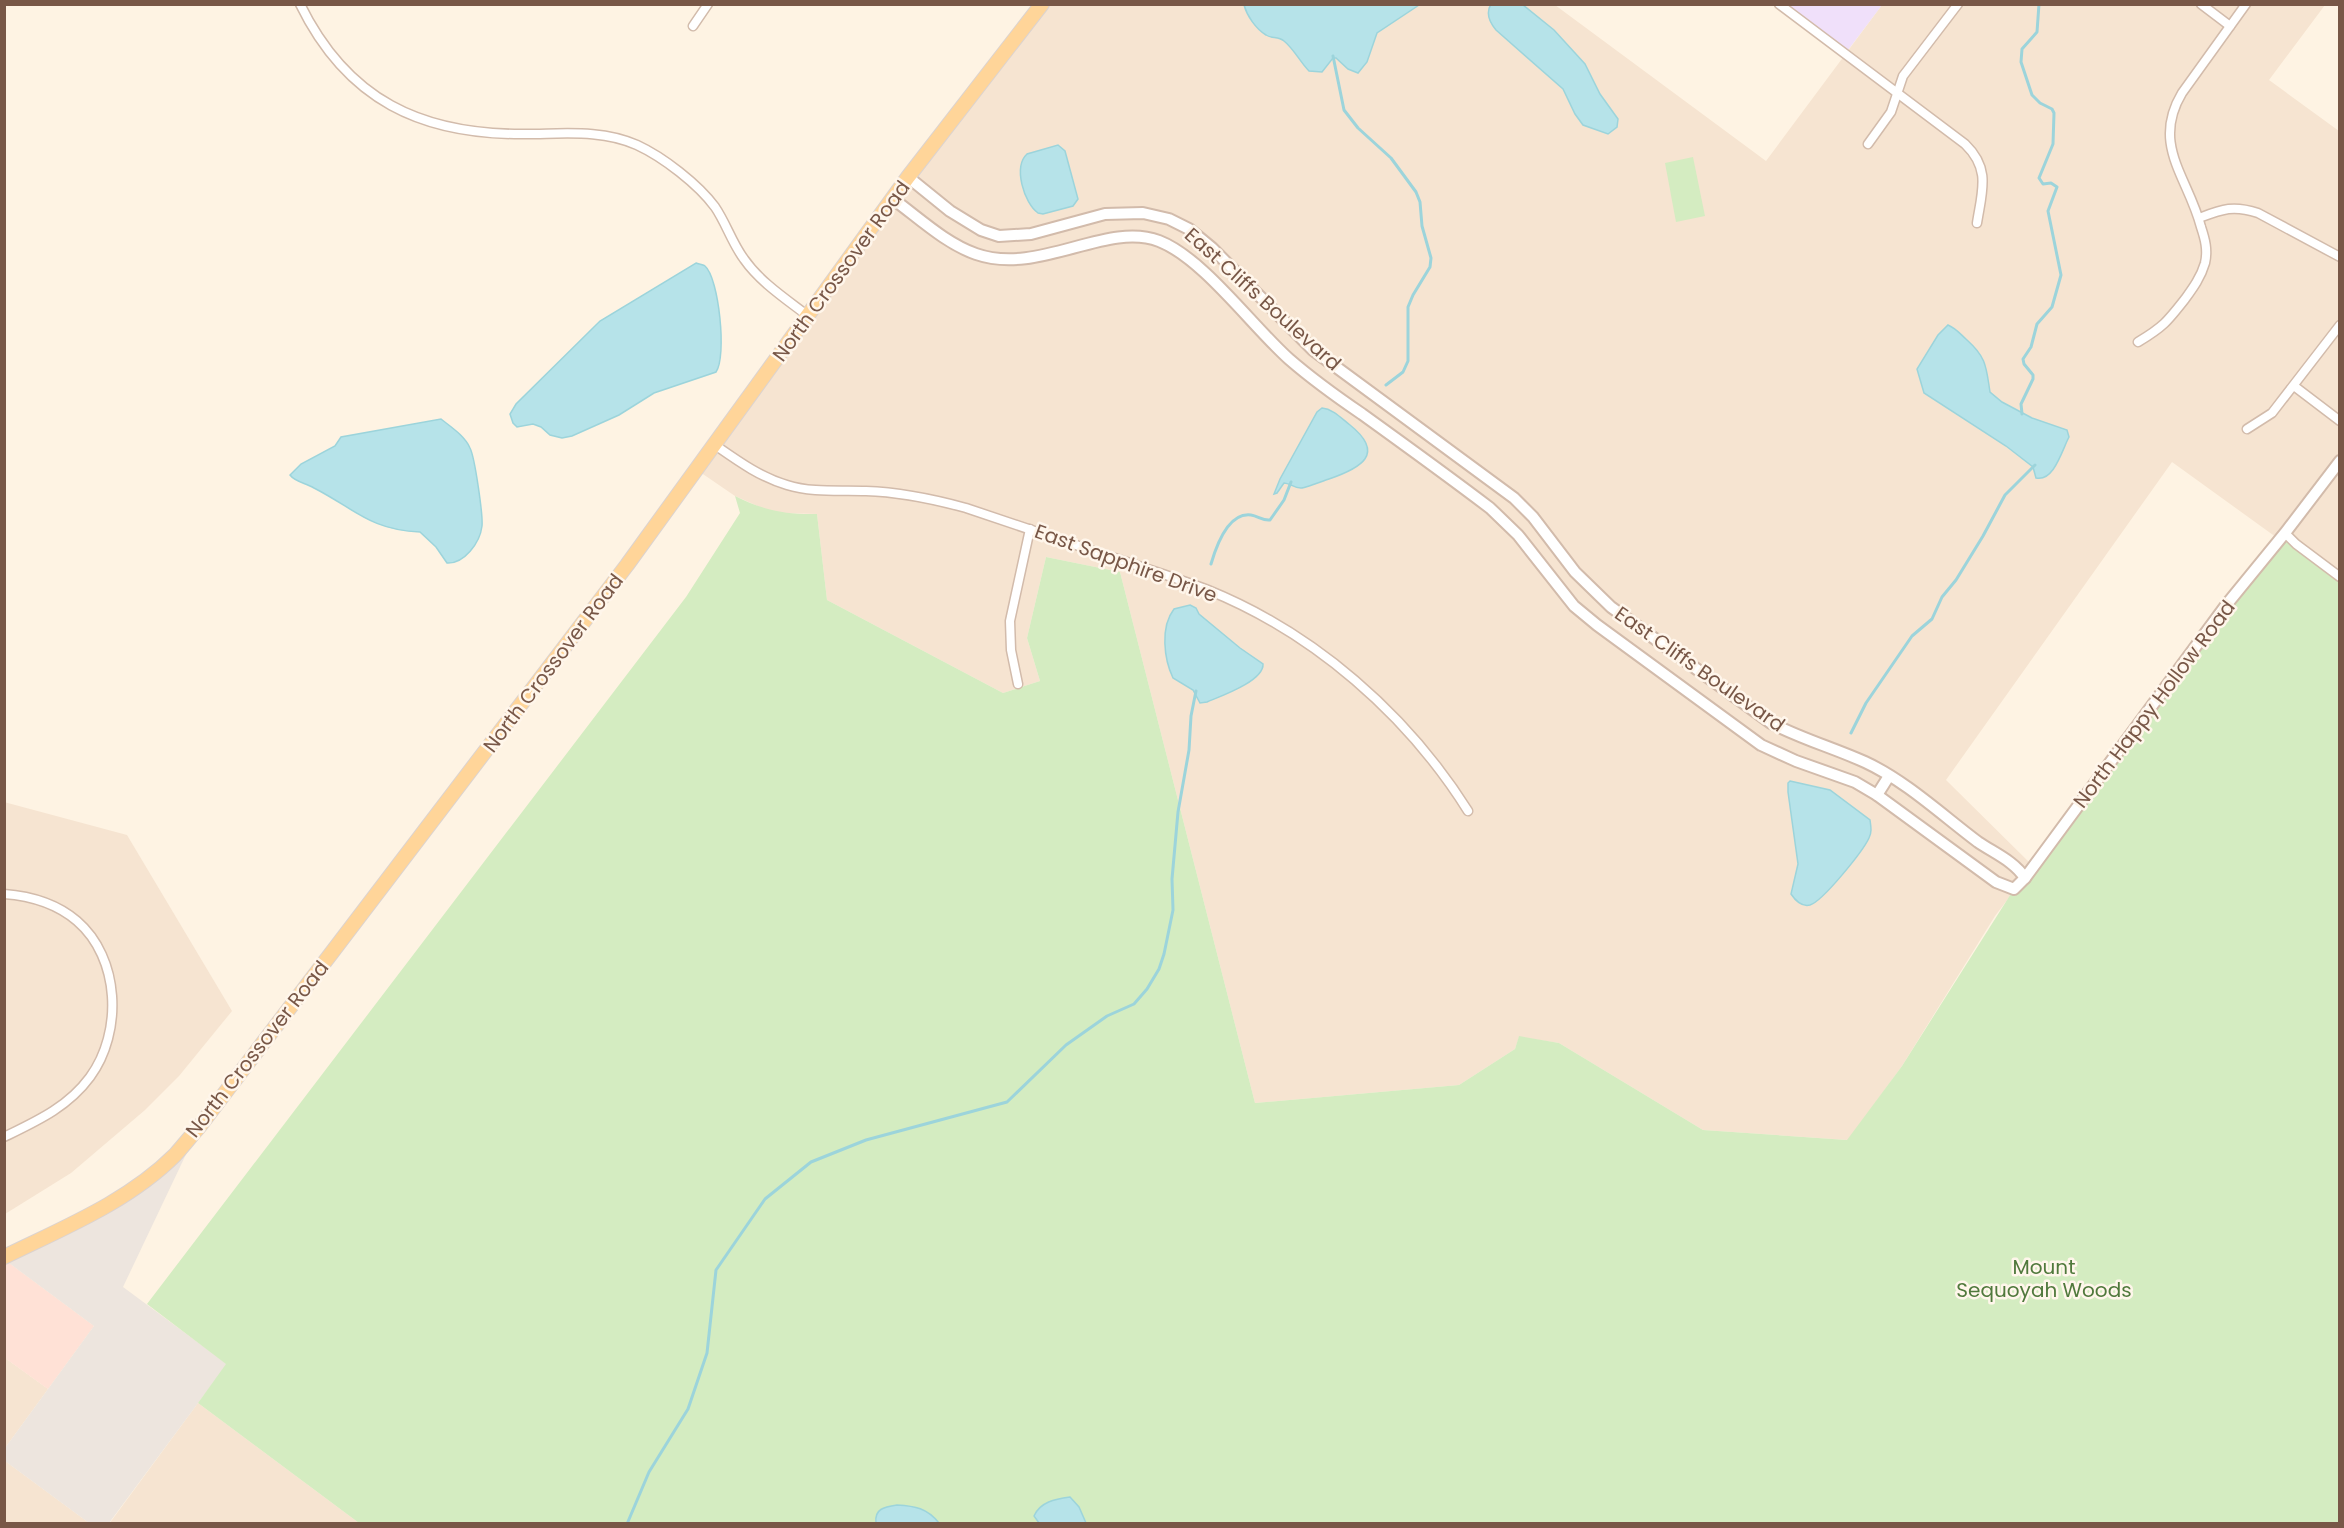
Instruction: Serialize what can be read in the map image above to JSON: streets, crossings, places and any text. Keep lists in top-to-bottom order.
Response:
{
  "streets": {
    "main road": ["North Crossover Road"],
    "street": ["East Cliffs Boulevard", "East Sapphire Drive", "North Happy Hollow Road"]
  },
  "crossings": [
    ["North Crossover Road", "East Cliffs Boulevard"],
    ["North Crossover Road", "East Sapphire Drive"],
    ["East Cliffs Boulevard", "North Happy Hollow Road"]
  ],
  "parks": ["Mount Sequoyah Woods"]
}
